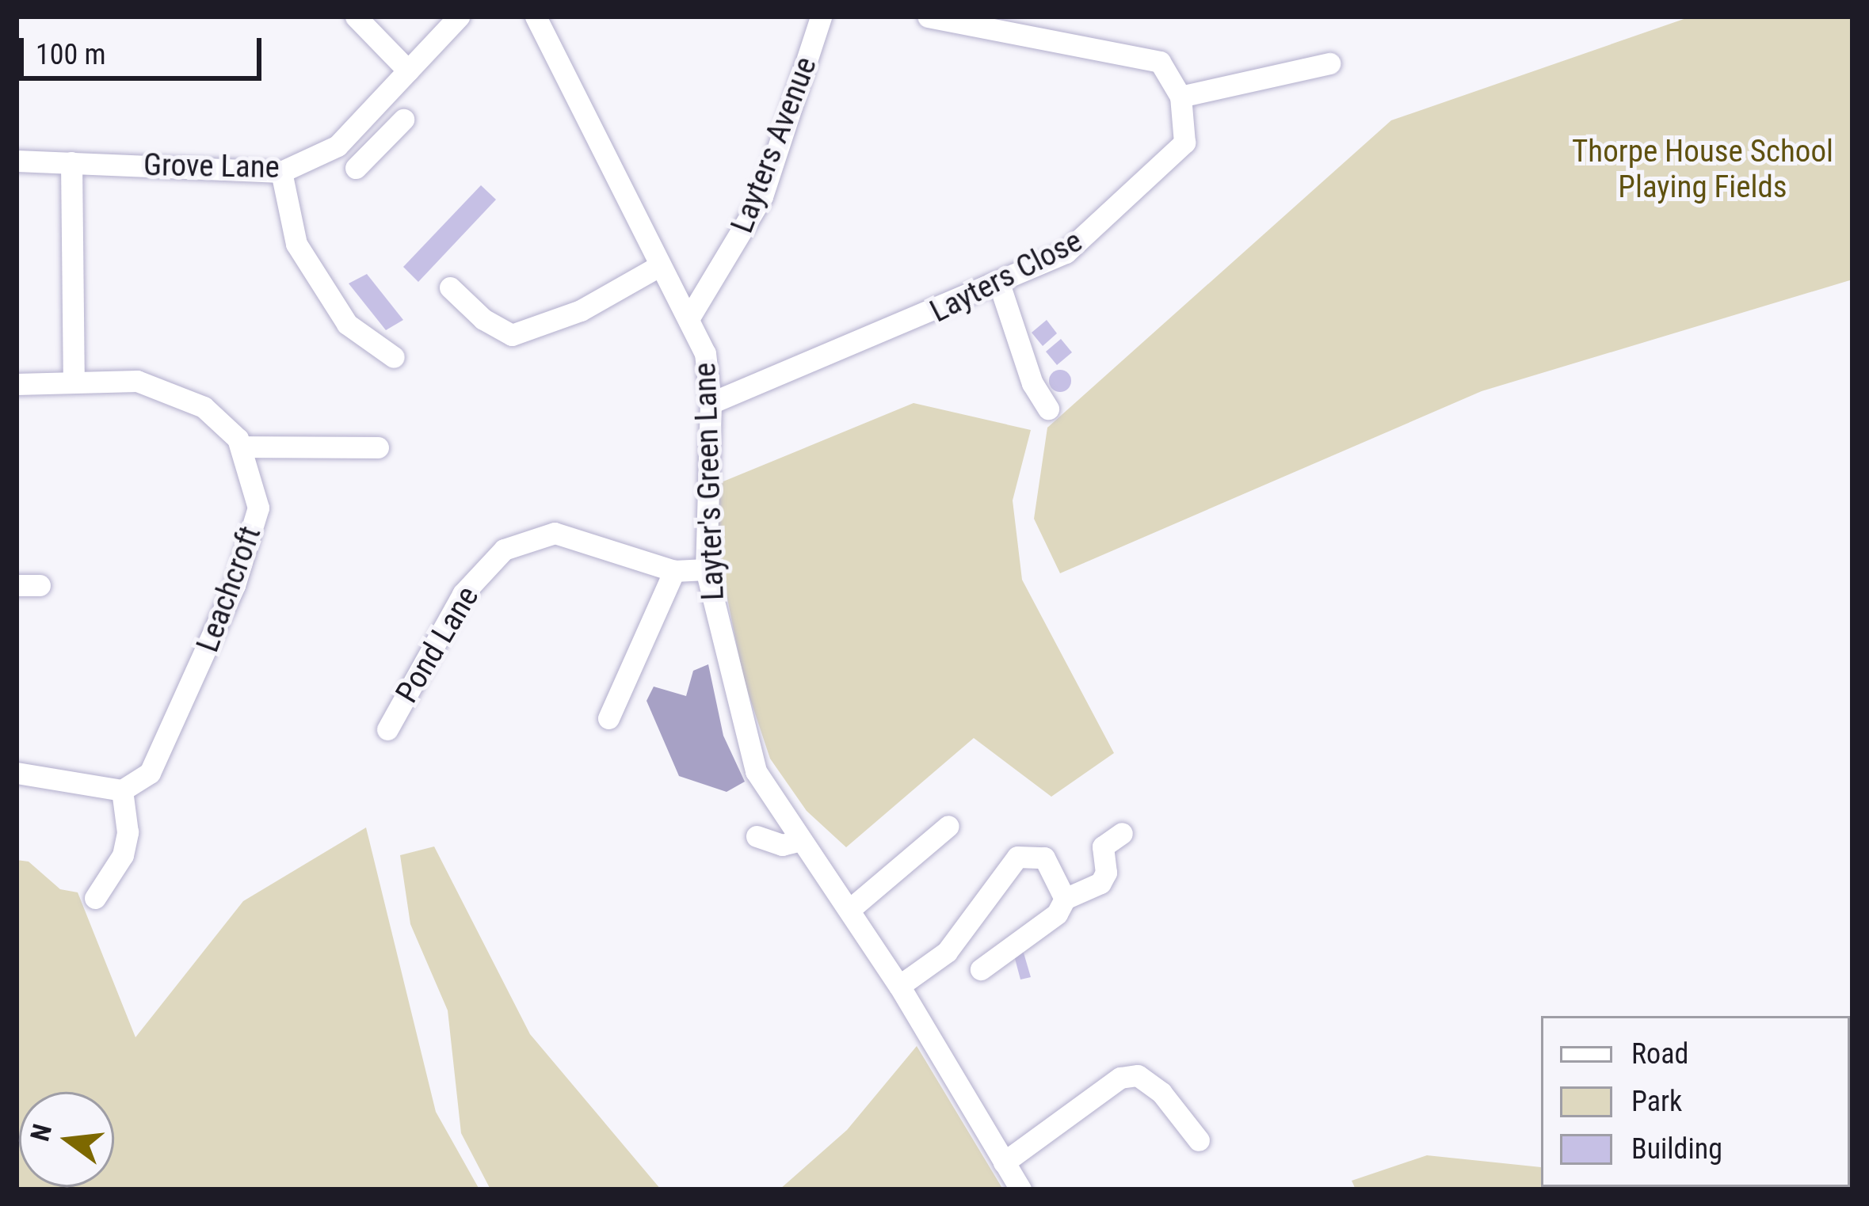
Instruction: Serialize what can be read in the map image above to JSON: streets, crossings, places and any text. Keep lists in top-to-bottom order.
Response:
{
  "streets": {
    "street": [
      "Layters Avenue",
      "Grove Lane",
      "Layters Close",
      "Layter's Green Lane",
      "Leachcroft",
      "Pond Lane"
    ]
  },
  "crossings": [
    ["Layters Avenue", "Layter's Green Lane"],
    ["Layters Close", "Layter's Green Lane"],
    ["Layter's Green Lane", "Pond Lane"]
  ],
  "parks": ["Thorpe House School Playing Fields"],
  "legend": ["Road", "Park", "Building"],
  "scale_bar": "100 m",
  "north": "left"
}
